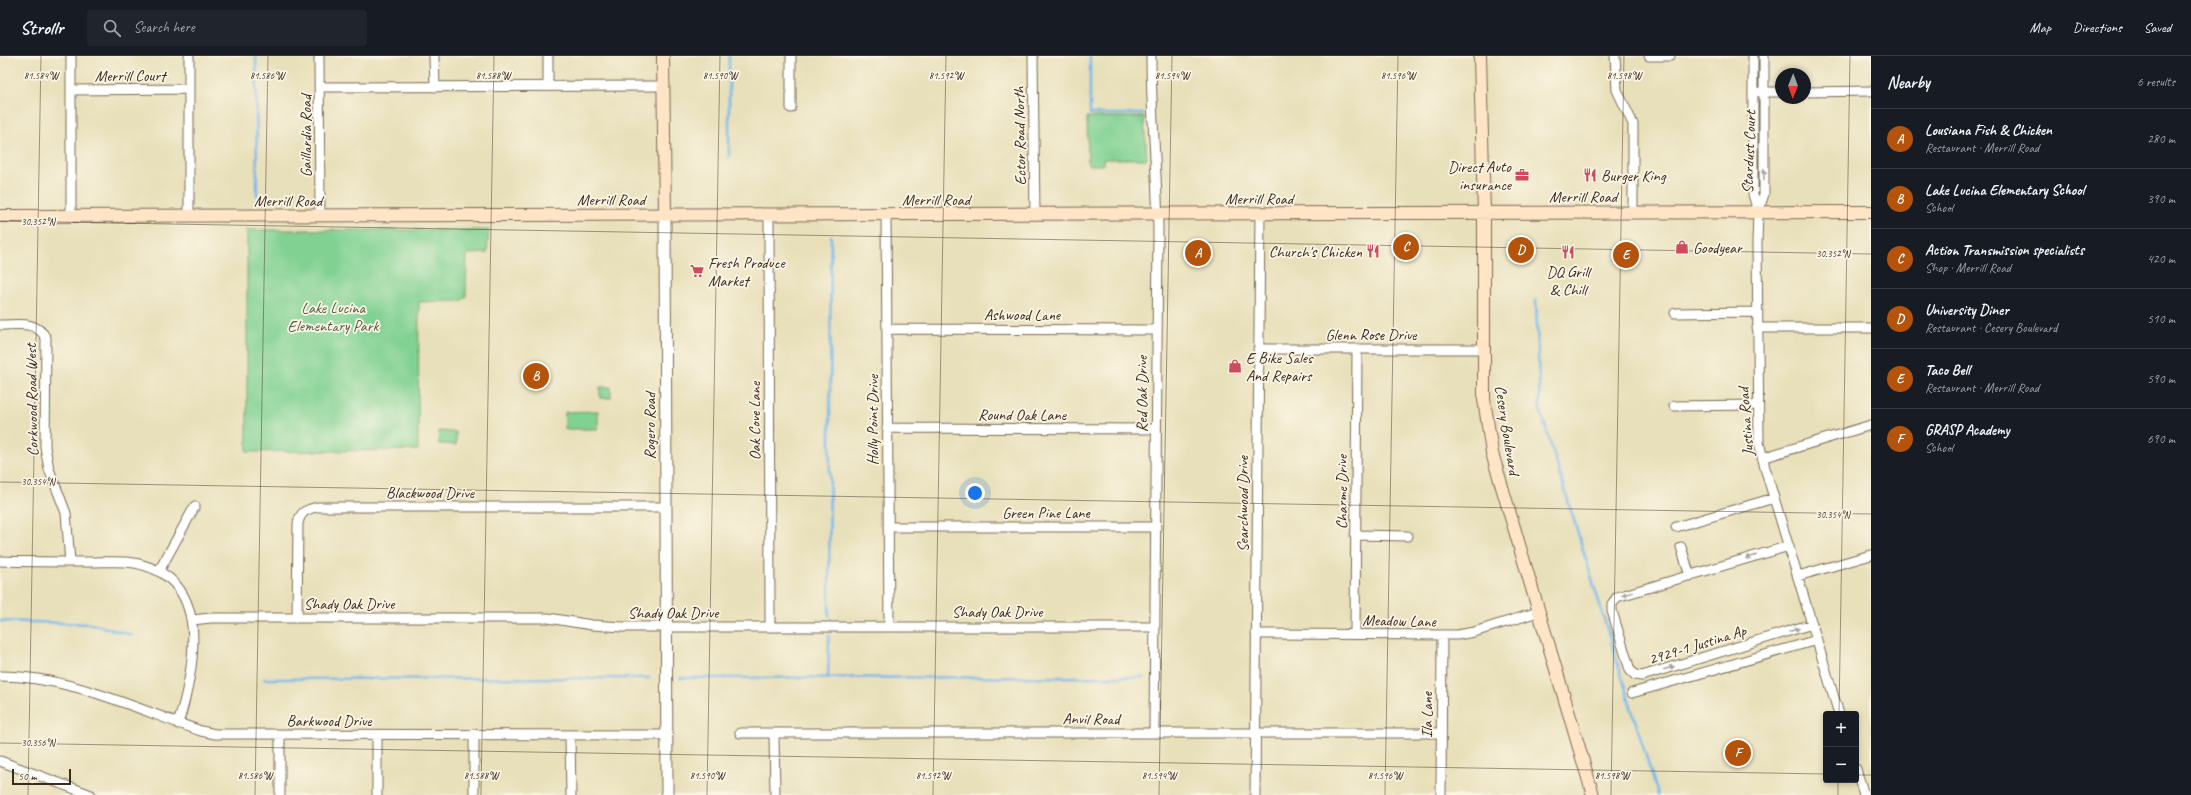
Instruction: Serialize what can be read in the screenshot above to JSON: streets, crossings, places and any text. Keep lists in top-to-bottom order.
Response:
{
  "streets": {
    "main road": ["Merrill Road", "Rogero Road", "Cesery Boulevard"],
    "street": [
      "Merrill Court",
      "Gaillardia Road",
      "Ector Road North",
      "Stardust Court",
      "Ashwood Lane",
      "Glenn Rose Drive",
      "Red Oak Drive",
      "Corkwood Road West",
      "Round Oak Lane",
      "Holly Point Drive",
      "Oak Cove Lane",
      "Justina Road",
      "Blackwood Drive",
      "Charme Drive",
      "Searchwood Drive",
      "Green Pine Lane",
      "Shady Oak Drive",
      "Meadow Lane",
      "2929-1 Justina Ap",
      "Ila Lane",
      "Anvil Road",
      "Barkwood Drive"
    ]
  },
  "crossings": [
    ["Gaillardia Road", "Merrill Road"],
    ["Ector Road North", "Merrill Road"],
    ["Stardust Court", "Merrill Road"],
    ["Stardust Court", "Justina Road"],
    ["Merrill Road", "Red Oak Drive"],
    ["Merrill Road", "Holly Point Drive"],
    ["Merrill Road", "Oak Cove Lane"],
    ["Merrill Road", "Justina Road"],
    ["Merrill Road", "Rogero Road"],
    ["Merrill Road", "Cesery Boulevard"],
    ["Merrill Road", "Searchwood Drive"],
    ["Ashwood Lane", "Red Oak Drive"],
    ["Ashwood Lane", "Holly Point Drive"],
    ["Glenn Rose Drive", "Cesery Boulevard"],
    ["Glenn Rose Drive", "Charme Drive"],
    ["Glenn Rose Drive", "Searchwood Drive"],
    ["Red Oak Drive", "Round Oak Lane"],
    ["Red Oak Drive", "Green Pine Lane"],
    ["Red Oak Drive", "Shady Oak Drive"],
    ["Red Oak Drive", "Anvil Road"],
    ["Round Oak Lane", "Holly Point Drive"],
    ["Holly Point Drive", "Green Pine Lane"],
    ["Holly Point Drive", "Shady Oak Drive"],
    ["Oak Cove Lane", "Shady Oak Drive"],
    ["Justina Road", "2929-1 Justina Ap"],
    ["Rogero Road", "Blackwood Drive"],
    ["Rogero Road", "Shady Oak Drive"],
    ["Rogero Road", "Barkwood Drive"],
    ["Cesery Boulevard", "Meadow Lane"],
    ["Blackwood Drive", "Shady Oak Drive"],
    ["Charme Drive", "Meadow Lane"],
    ["Searchwood Drive", "Meadow Lane"],
    ["Searchwood Drive", "Anvil Road"],
    ["Meadow Lane", "Ila Lane"],
    ["Ila Lane", "Anvil Road"]
  ],
  "parks": ["Lake Lucina Elementary Park"],
  "places": {
    "office": ["Direct Auto insurance"],
    "restaurant": ["Burger King", "Church's Chicken", "DQ Grill & Chill"],
    "shop": ["Goodyear", "E Bike Sales And Repairs"],
    "supermarket": ["Fresh Produce Market"]
  },
  "scale_bar": "50 m",
  "north": "bottom",
  "page": {
    "header": "Strollr",
    "search": "Search here",
    "nav": ["Map", "Directions", "Saved"],
    "heading": ["Nearby", "6 results"],
    "list": [
      {
        "mark": "A",
        "name": "Lousiana Fish & Chicken",
        "note": "Restaurant · Merrill Road",
        "value": "280 m"
      },
      {
        "mark": "B",
        "name": "Lake Lucina Elementary School",
        "note": "School",
        "value": "390 m"
      },
      {
        "mark": "C",
        "name": "Action Transmission specialists",
        "note": "Shop · Merrill Road",
        "value": "420 m"
      },
      {
        "mark": "D",
        "name": "University Diner",
        "note": "Restaurant · Cesery Boulevard",
        "value": "510 m"
      },
      {
        "mark": "E",
        "name": "Taco Bell",
        "note": "Restaurant · Merrill Road",
        "value": "590 m"
      },
      {
        "mark": "F",
        "name": "GRASP Academy",
        "note": "School",
        "value": "690 m"
      }
    ],
    "pins": [
      "C",
      "D",
      "A",
      "E",
      "B",
      "F"
    ],
    "map_buttons": ["+", "−"],
    "scale": "50 m"
  },
  "coordinates": [
    "81.584°W",
    "81.586°W",
    "81.588°W",
    "81.590°W",
    "81.592°W",
    "81.594°W",
    "81.596°W",
    "81.598°W",
    "30.352°N",
    "30.354°N",
    "30.356°N"
  ]
}
